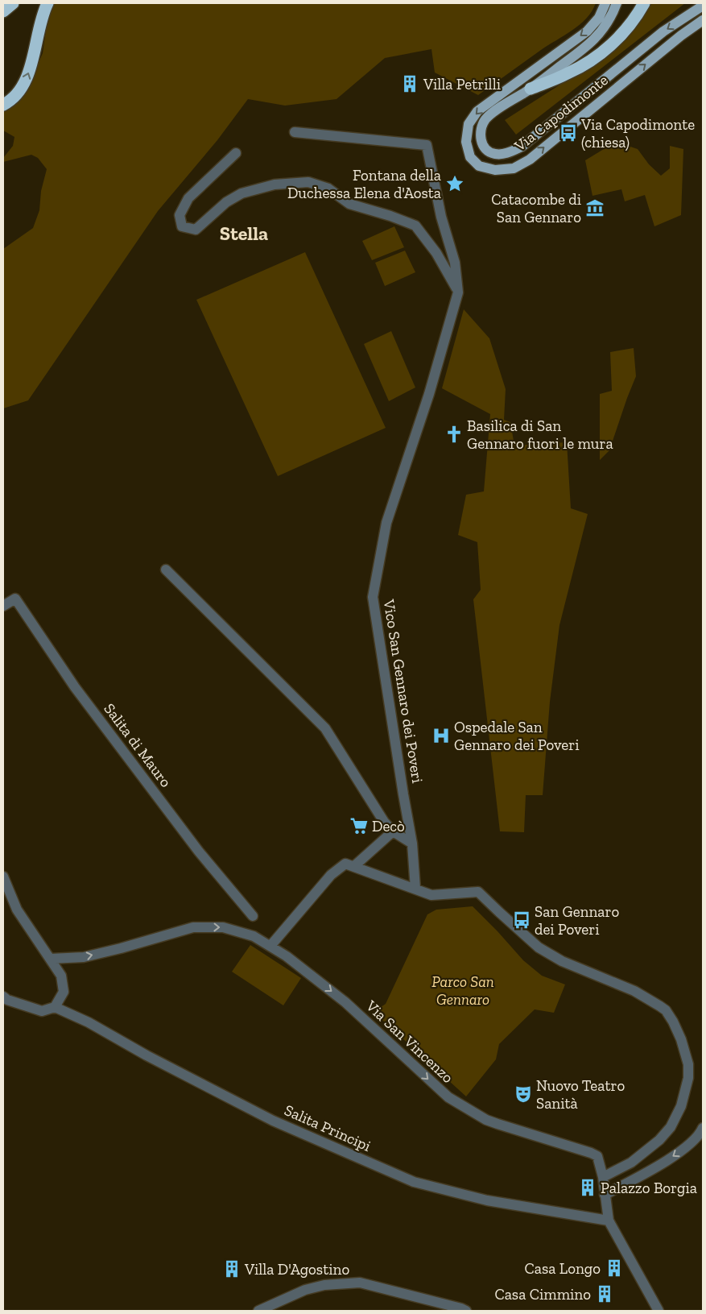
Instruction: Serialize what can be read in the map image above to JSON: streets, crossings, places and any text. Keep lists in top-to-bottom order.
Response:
{
  "streets": {
    "main road": ["Via Capodimonte"],
    "street": [
      "Vico San Gennaro dei Poveri",
      "Salita di Mauro",
      "Via San Vincenzo",
      "Salita Principi"
    ]
  },
  "crossings": [
    ["Via San Vincenzo", "Salita Principi"]
  ],
  "one_way": ["Via San Vincenzo"],
  "districts": ["Stella"],
  "parks": ["Parco San Gennaro"],
  "places": {
    "building": [
      "Villa Petrilli",
      "Palazzo Borgia",
      "Casa Longo",
      "Villa D'Agostino",
      "Casa Cimmino"
    ],
    "bus stop": ["Via Capodimonte (chiesa)", "San Gennaro dei Poveri"],
    "place": ["Fontana della Duchessa Elena d'Aosta"],
    "museum": ["Catacombe di San Gennaro"],
    "church": ["Basilica di San Gennaro fuori le mura"],
    "hospital": ["Ospedale San Gennaro dei Poveri"],
    "supermarket": ["Decò"],
    "theatre": ["Nuovo Teatro Sanità"]
  }
}
